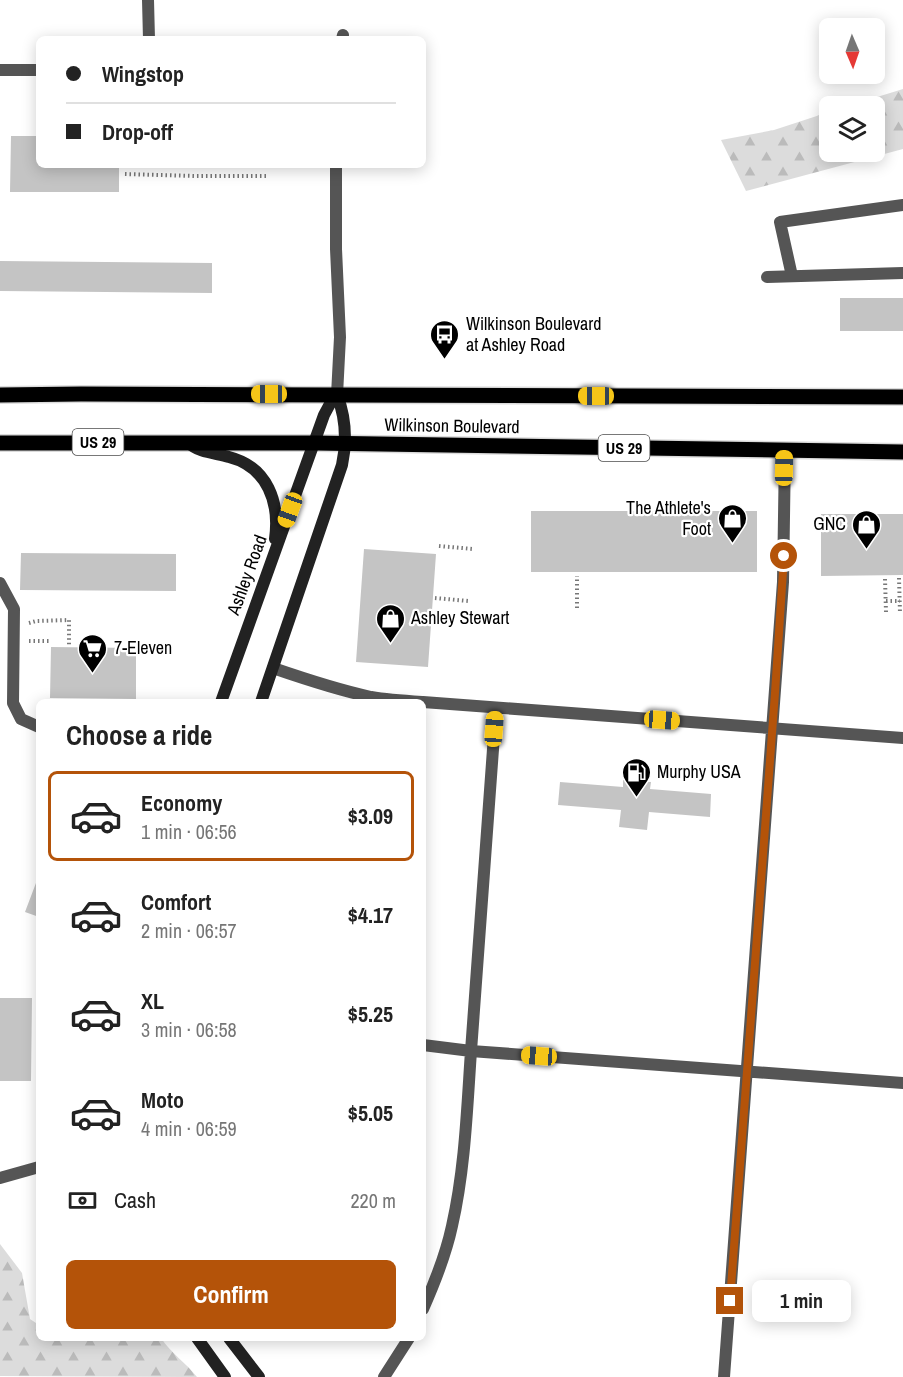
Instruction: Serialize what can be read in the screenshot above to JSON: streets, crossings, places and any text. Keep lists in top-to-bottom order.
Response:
{
  "streets": {
    "main road": ["Wilkinson Boulevard", "US 29"],
    "street": ["Ashley Road"]
  },
  "crossings": [
    ["Wilkinson Boulevard", "Ashley Road"]
  ],
  "places": {
    "bus stop": ["Wilkinson Boulevard at Ashley Road"],
    "shop": ["The Athlete's Foot", "GNC", "Ashley Stewart"],
    "supermarket": ["7-Eleven"],
    "fuel station": ["Murphy USA"]
  },
  "north": "bottom",
  "page": {
    "banner": ["Wingstop", "Drop-off"],
    "heading": "Choose a ride",
    "list": [
      {
        "name": "Economy",
        "note": "1 min · 06:56",
        "value": "$3.09"
      },
      {
        "name": "Comfort",
        "note": "2 min · 06:57",
        "value": "$4.17"
      },
      {
        "name": "XL",
        "note": "3 min · 06:58",
        "value": "$5.25"
      },
      {
        "name": "Moto",
        "note": "4 min · 06:59",
        "value": "$5.05"
      }
    ],
    "pay": ["Cash", "220 m"],
    "buttons": "Confirm",
    "bubble": "1 min"
  }
}
